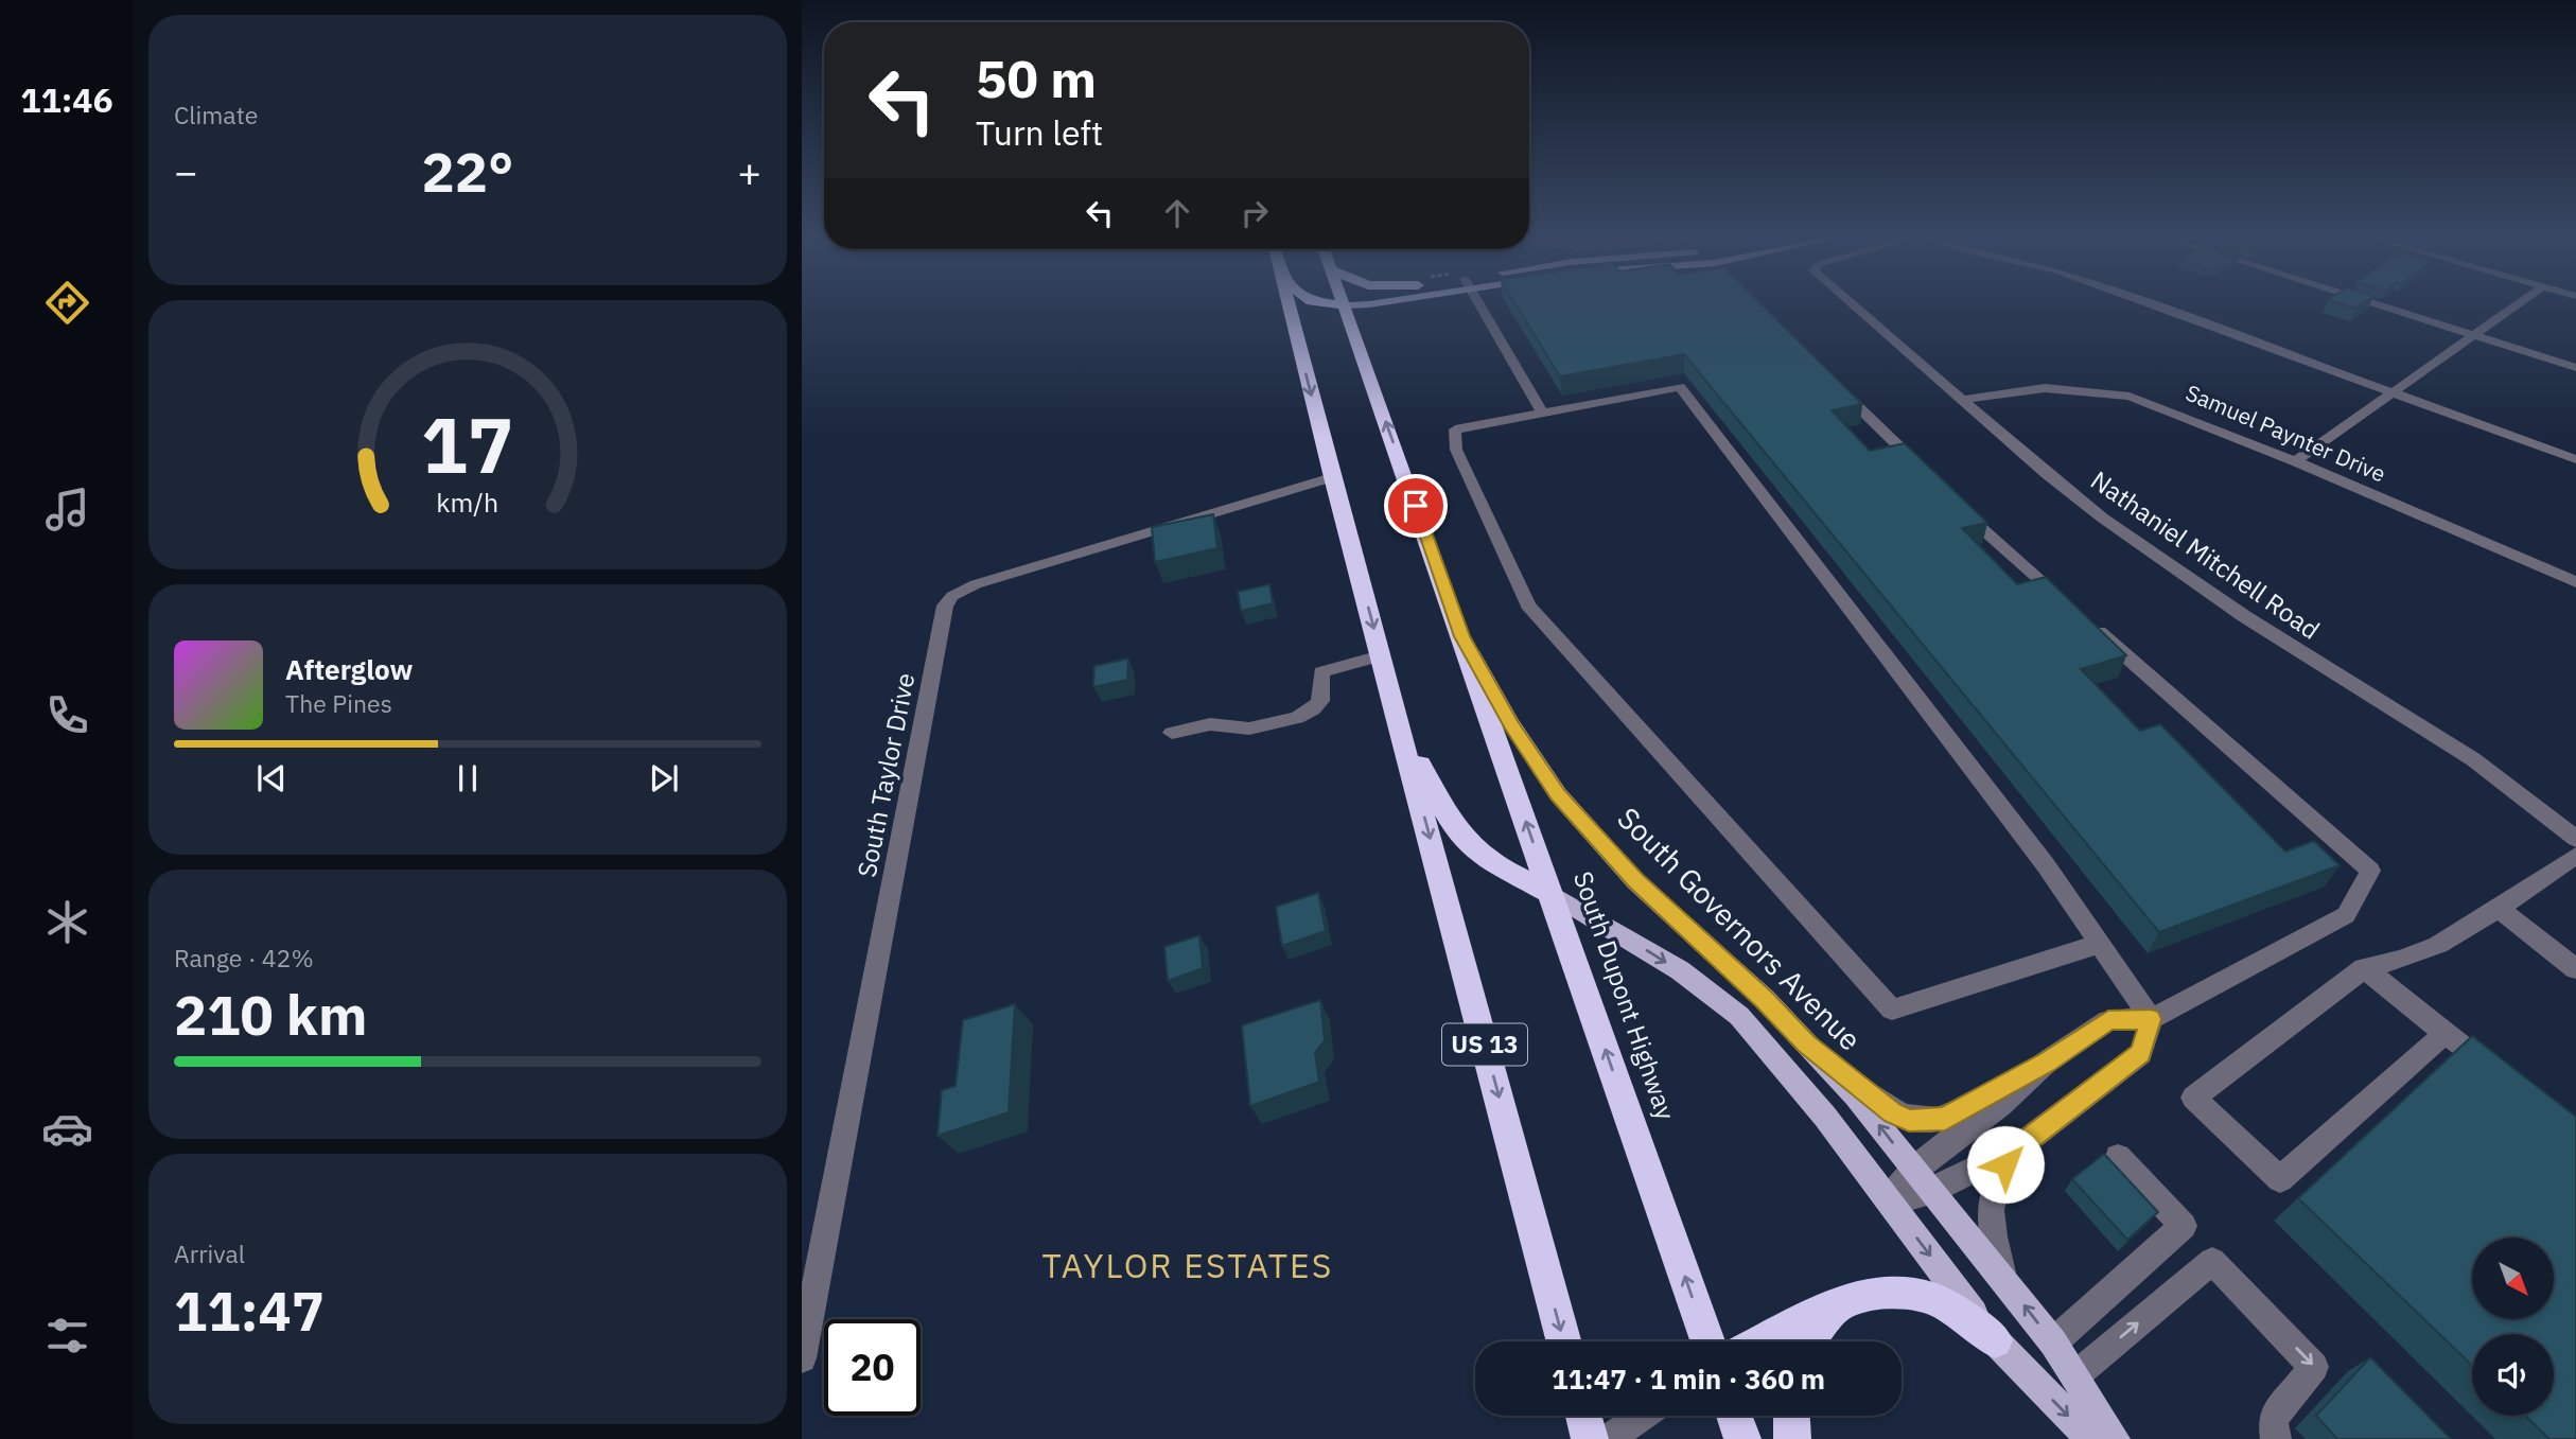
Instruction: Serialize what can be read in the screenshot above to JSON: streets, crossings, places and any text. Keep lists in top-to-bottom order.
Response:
{
  "streets": {
    "highway": ["South Dupont Highway", "US 13"],
    "main road": ["South Governors Avenue"],
    "street": ["Samuel Paynter Drive", "Nathaniel Mitchell Road", "South Taylor Drive"]
  },
  "crossings": [
    ["Samuel Paynter Drive", "Nathaniel Mitchell Road"],
    ["South Taylor Drive", "US 13"],
    ["South Governors Avenue", "South Dupont Highway"]
  ],
  "districts": ["TAYLOR ESTATES"],
  "north": "bottom right",
  "page": {
    "tabs": "11:46",
    "tile": [
      "Climate",
      ["Range · 42%", "210 km"],
      ["Arrival", "11:47"]
    ],
    "turn": ["50 m", "Turn left"],
    "heat": ["−", "22°", "+"],
    "song": ["Afterglow", "The Pines"],
    "limit": "20",
    "trip": "11:47 · 1 min · 360 m",
    "gauge": ["17", "km/h"]
  }
}
